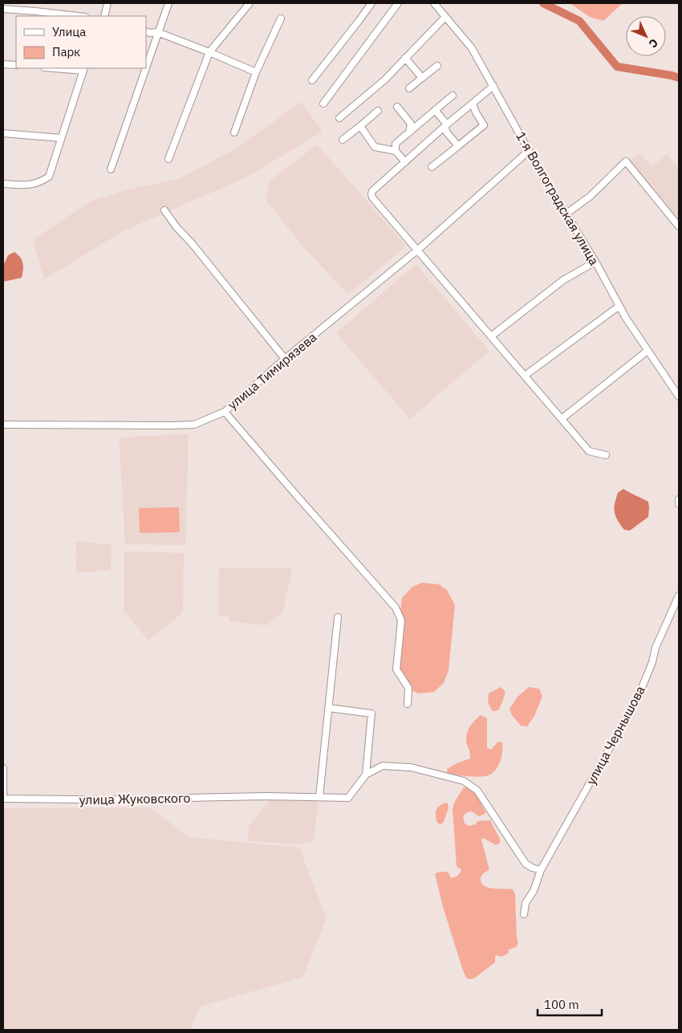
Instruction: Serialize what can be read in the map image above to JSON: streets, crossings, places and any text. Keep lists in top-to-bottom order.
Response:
{
  "streets": {
    "street": [
      "1-я Волгоградская улица",
      "улица Тимирязева",
      "улица Чернышова",
      "улица Жуковского"
    ]
  },
  "crossings": [
    ["1-я Волгоградская улица", "улица Тимирязева"]
  ],
  "legend": ["Улица", "Парк"],
  "scale_bar": "100 m",
  "north": "bottom right"
}
